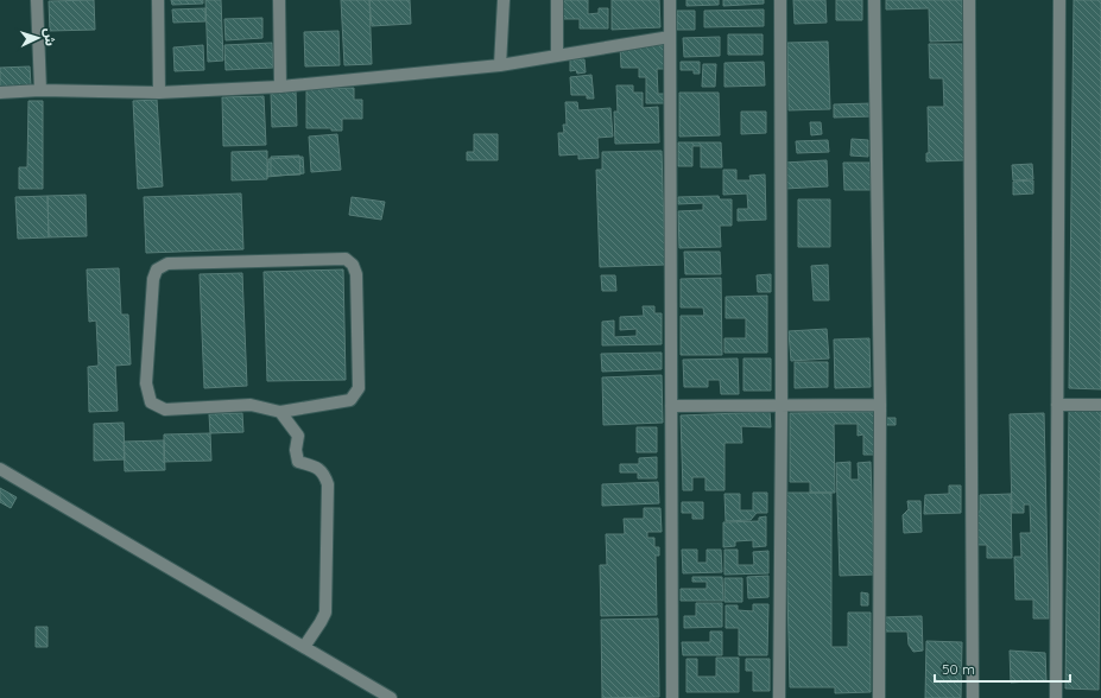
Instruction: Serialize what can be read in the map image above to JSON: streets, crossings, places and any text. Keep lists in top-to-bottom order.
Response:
{
  "scale_bar": "50 m",
  "north": "right"
}
